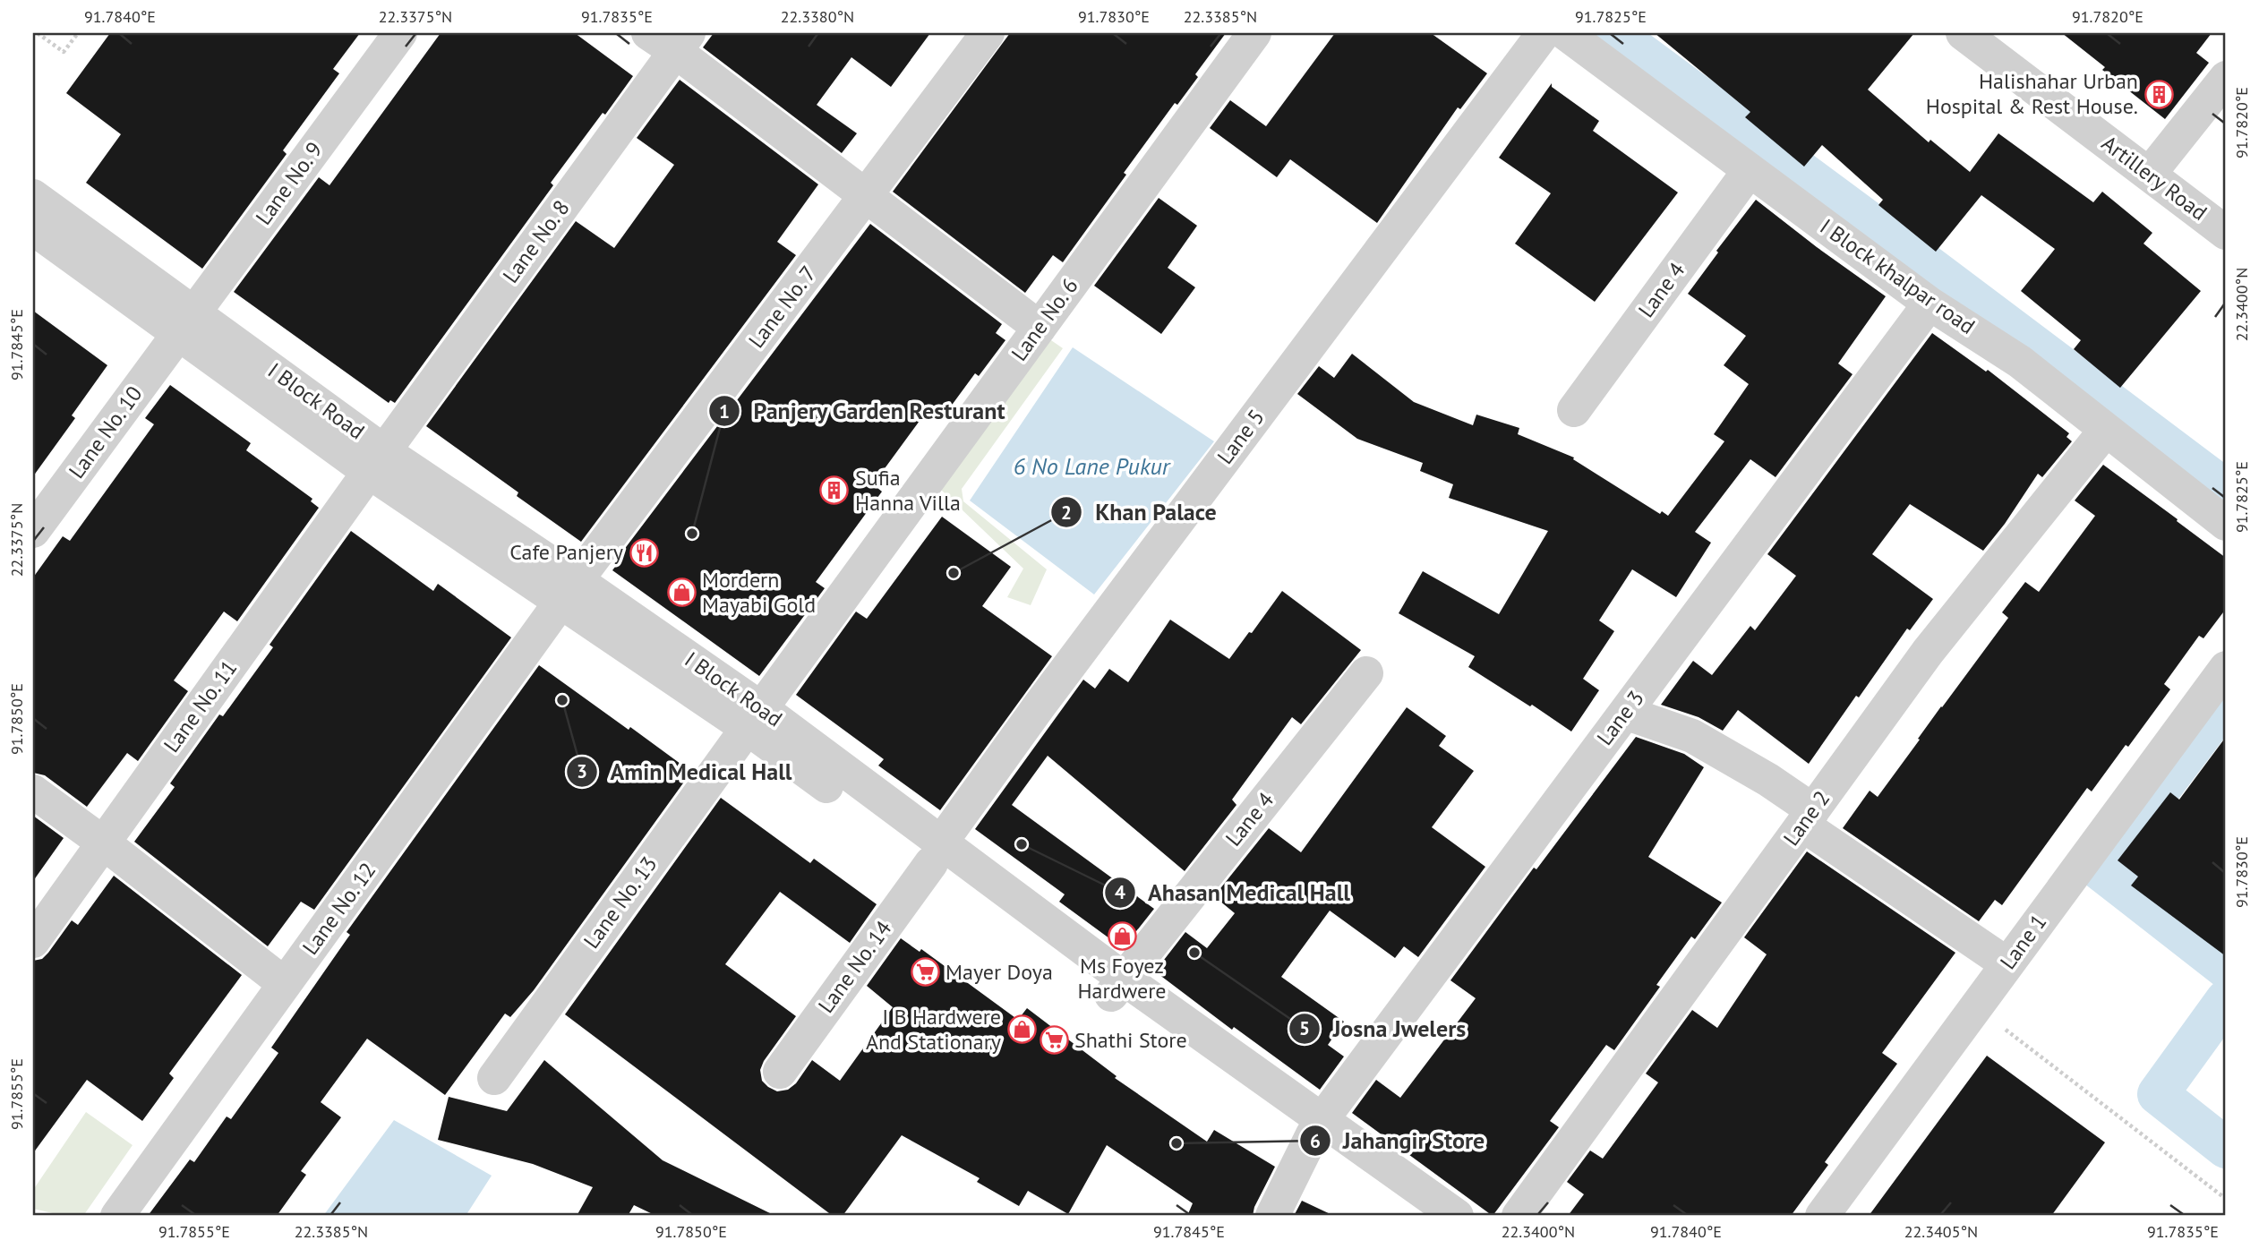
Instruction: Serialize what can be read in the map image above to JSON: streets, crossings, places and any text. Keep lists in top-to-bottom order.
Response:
{
  "streets": {
    "street": [
      "Artillery Road",
      "Lane No. 9",
      "Lane No. 8",
      "I Block khalpar road",
      "Lane 4",
      "Lane No. 7",
      "Lane No. 6",
      "I Block Road",
      "Lane No. 10",
      "Lane 5",
      "Lane No. 11",
      "Lane 3",
      "Lane 2",
      "Lane No. 13",
      "Lane No. 12",
      "Lane 1",
      "Lane No. 14"
    ]
  },
  "crossings": [
    ["Lane No. 9", "I Block Road"],
    ["Lane No. 9", "Lane No. 10"],
    ["Lane No. 8", "I Block Road"],
    ["Lane No. 8", "Lane No. 11"],
    ["I Block khalpar road", "Lane 4"],
    ["I Block khalpar road", "Lane 3"],
    ["I Block khalpar road", "Lane 2"],
    ["Lane 4", "I Block Road"],
    ["Lane No. 7", "I Block Road"],
    ["Lane No. 7", "Lane No. 12"],
    ["Lane No. 6", "I Block Road"],
    ["Lane No. 6", "Lane No. 13"],
    ["I Block Road", "Lane No. 10"],
    ["I Block Road", "Lane 5"],
    ["I Block Road", "Lane No. 11"],
    ["I Block Road", "Lane 3"],
    ["I Block Road", "Lane No. 13"],
    ["I Block Road", "Lane No. 12"],
    ["I Block Road", "Lane No. 14"],
    ["Lane 5", "Lane No. 14"]
  ],
  "water": ["6 No Lane Pukur"],
  "places": {
    "building": ["Halishahar Urban Hospital & Rest House.", "Sufia Hanna Villa"],
    "other": [
      "Panjery Garden Resturant",
      "Khan Palace",
      "Amin Medical Hall",
      "Ahasan Medical Hall",
      "Josna Jwelers",
      "Jahangir Store"
    ],
    "restaurant": ["Cafe Panjery"],
    "shop": ["Mordern Mayabi Gold", "Ms Foyez Hardwere", "I B Hardwere And Stationary"],
    "supermarket": ["Mayer Doya", "Shathi Store"]
  },
  "coordinates": [
    "91.7840°E",
    "22.3375°N",
    "91.7835°E",
    "22.3380°N",
    "91.7830°E",
    "22.3385°N",
    "91.7825°E",
    "91.7820°E",
    "22.3400°N",
    "91.7845°E",
    "91.7850°E",
    "91.7855°E",
    "22.3405°N"
  ]
}
